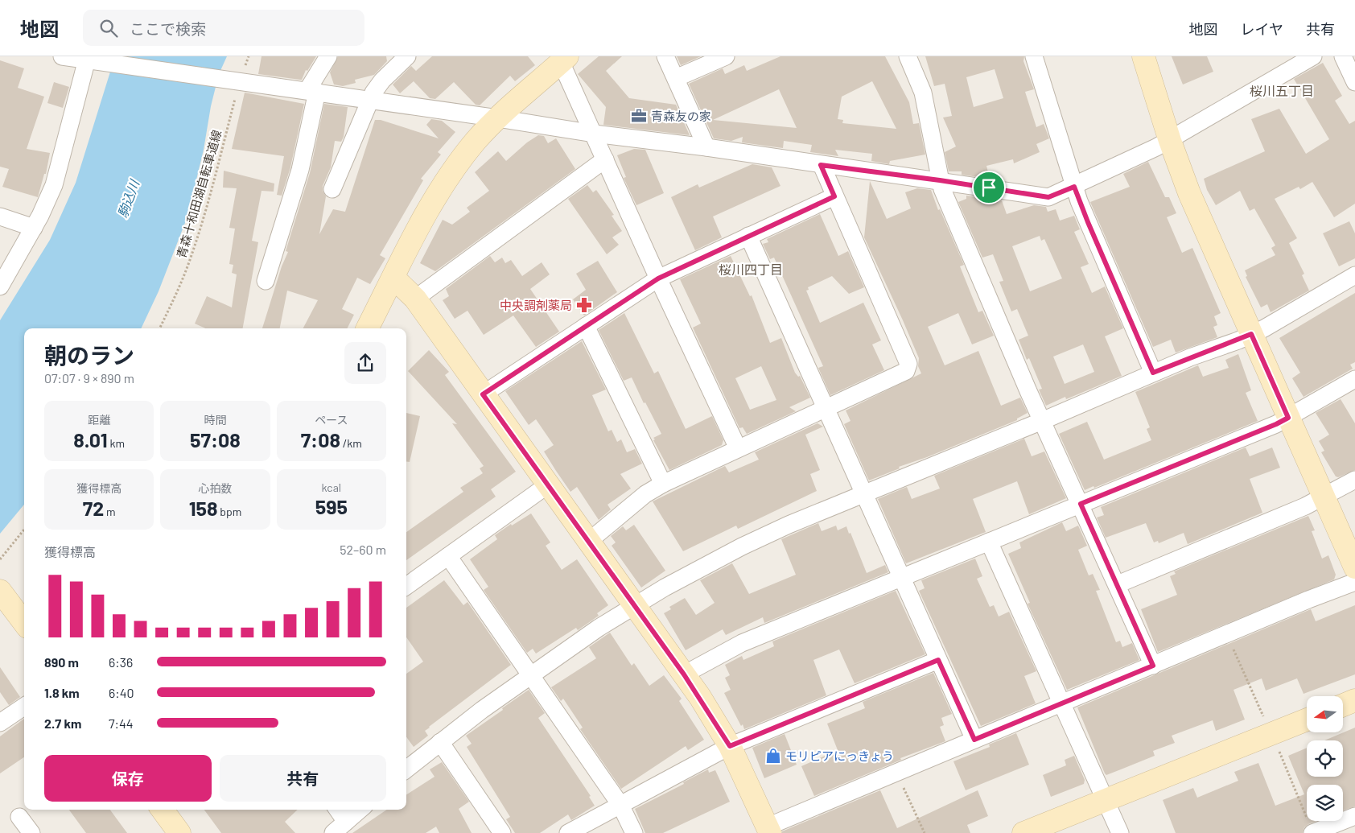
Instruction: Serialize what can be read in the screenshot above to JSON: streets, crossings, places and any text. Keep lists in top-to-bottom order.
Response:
{
  "streets": {
    "path": ["青森十和田湖自転車道線"]
  },
  "districts": ["桜川五丁目", "桜川四丁目"],
  "water": ["駒込川"],
  "places": {
    "office": ["青森友の家"],
    "pharmacy": ["中央調剤薬局"],
    "shop": ["モリピアにっきょう"]
  },
  "north": "left",
  "page": {
    "header": "地図",
    "search": "ここで検索",
    "nav": ["地図", "レイヤ", "共有"],
    "heading": ["朝のラン", "07:07 · 9 × 890 m"],
    "stats": [
      ["距離", "8.01 km"],
      ["時間", "57:08"],
      ["ペース", "7:08 /km"],
      ["獲得標高", "72 m"],
      ["心拍数", "158 bpm"],
      ["kcal", "595"]
    ],
    "chart": ["獲得標高", "52–60 m"],
    "list": [
      {
        "name": "890 m",
        "note": "6:36"
      },
      {
        "name": "1.8 km",
        "note": "6:40"
      },
      {
        "name": "2.7 km",
        "note": "7:44"
      }
    ],
    "buttons": ["保存", "共有"]
  }
}
